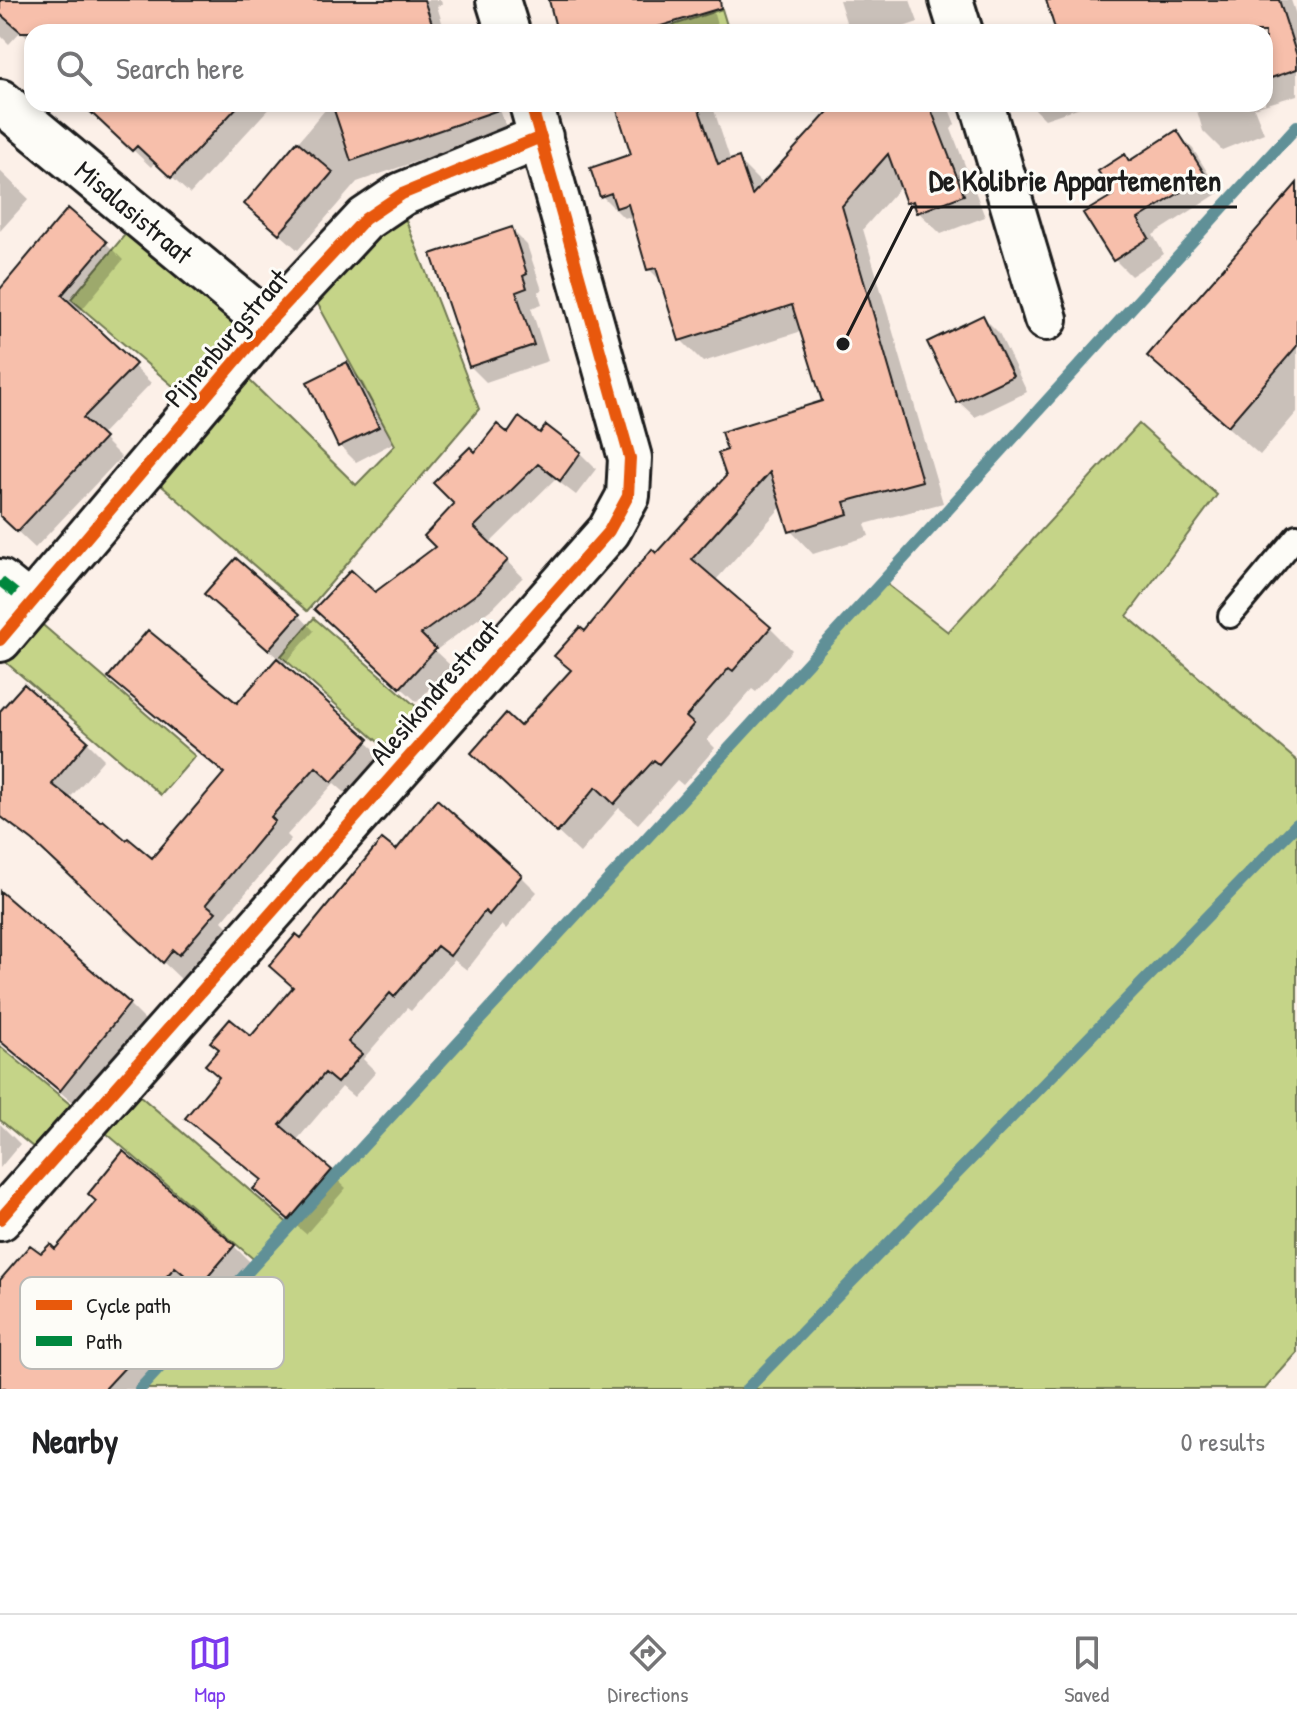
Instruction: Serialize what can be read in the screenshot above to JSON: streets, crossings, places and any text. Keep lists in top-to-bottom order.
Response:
{
  "streets": {
    "street": ["Misalasistraat", "Pijnenburgstraat", "Alesikondrestraat"]
  },
  "crossings": [
    ["Misalasistraat", "Pijnenburgstraat"],
    ["Pijnenburgstraat", "Alesikondrestraat"]
  ],
  "places": ["De Kolibrie Appartementen"],
  "legend": ["Cycle path", "Path"],
  "page": {
    "search": "Search here",
    "heading": ["Nearby", "0 results"],
    "nav": ["Map", "Directions", "Saved"]
  }
}
